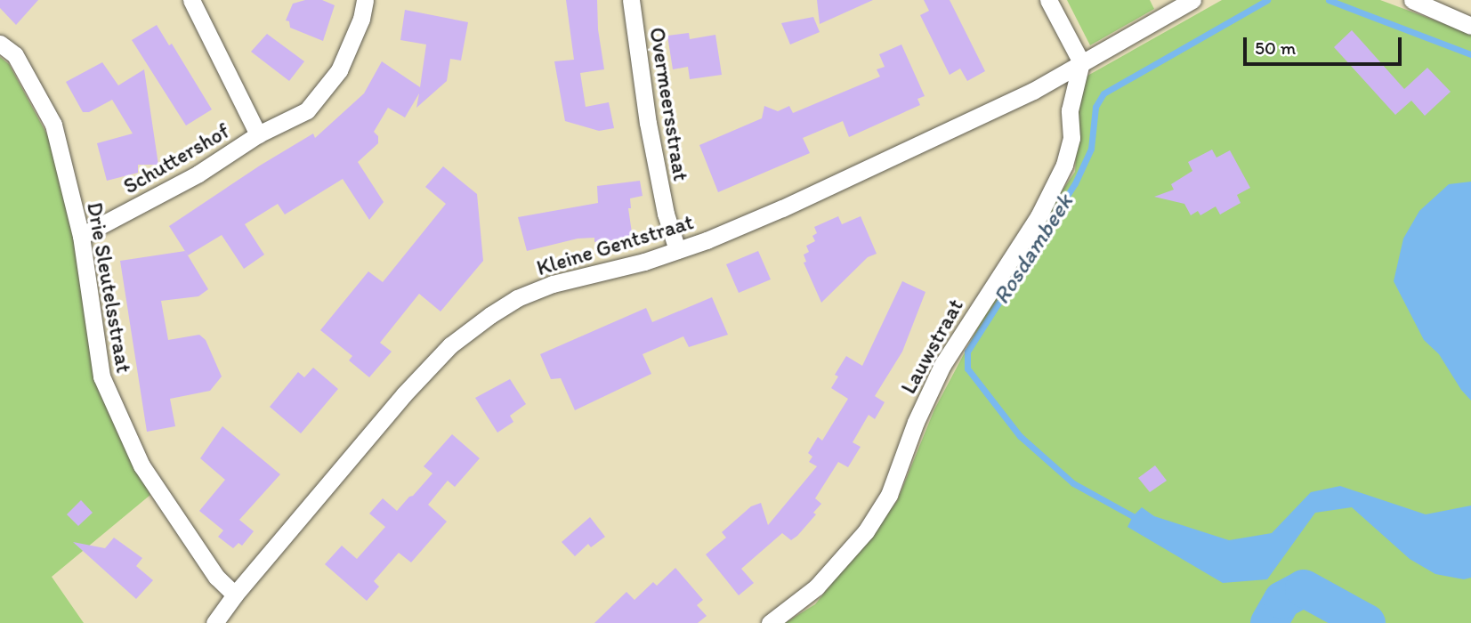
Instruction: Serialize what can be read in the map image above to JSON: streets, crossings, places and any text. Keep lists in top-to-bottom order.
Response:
{
  "streets": {
    "street": [
      "Overmeersstraat",
      "Schuttershof",
      "Kleine Gentstraat",
      "Drie Sleutelsstraat",
      "Lauwstraat"
    ]
  },
  "crossings": [
    ["Overmeersstraat", "Kleine Gentstraat"],
    ["Schuttershof", "Drie Sleutelsstraat"],
    ["Kleine Gentstraat", "Drie Sleutelsstraat"],
    ["Kleine Gentstraat", "Lauwstraat"]
  ],
  "water": ["Rosdambeek"],
  "scale_bar": "50 m"
}
